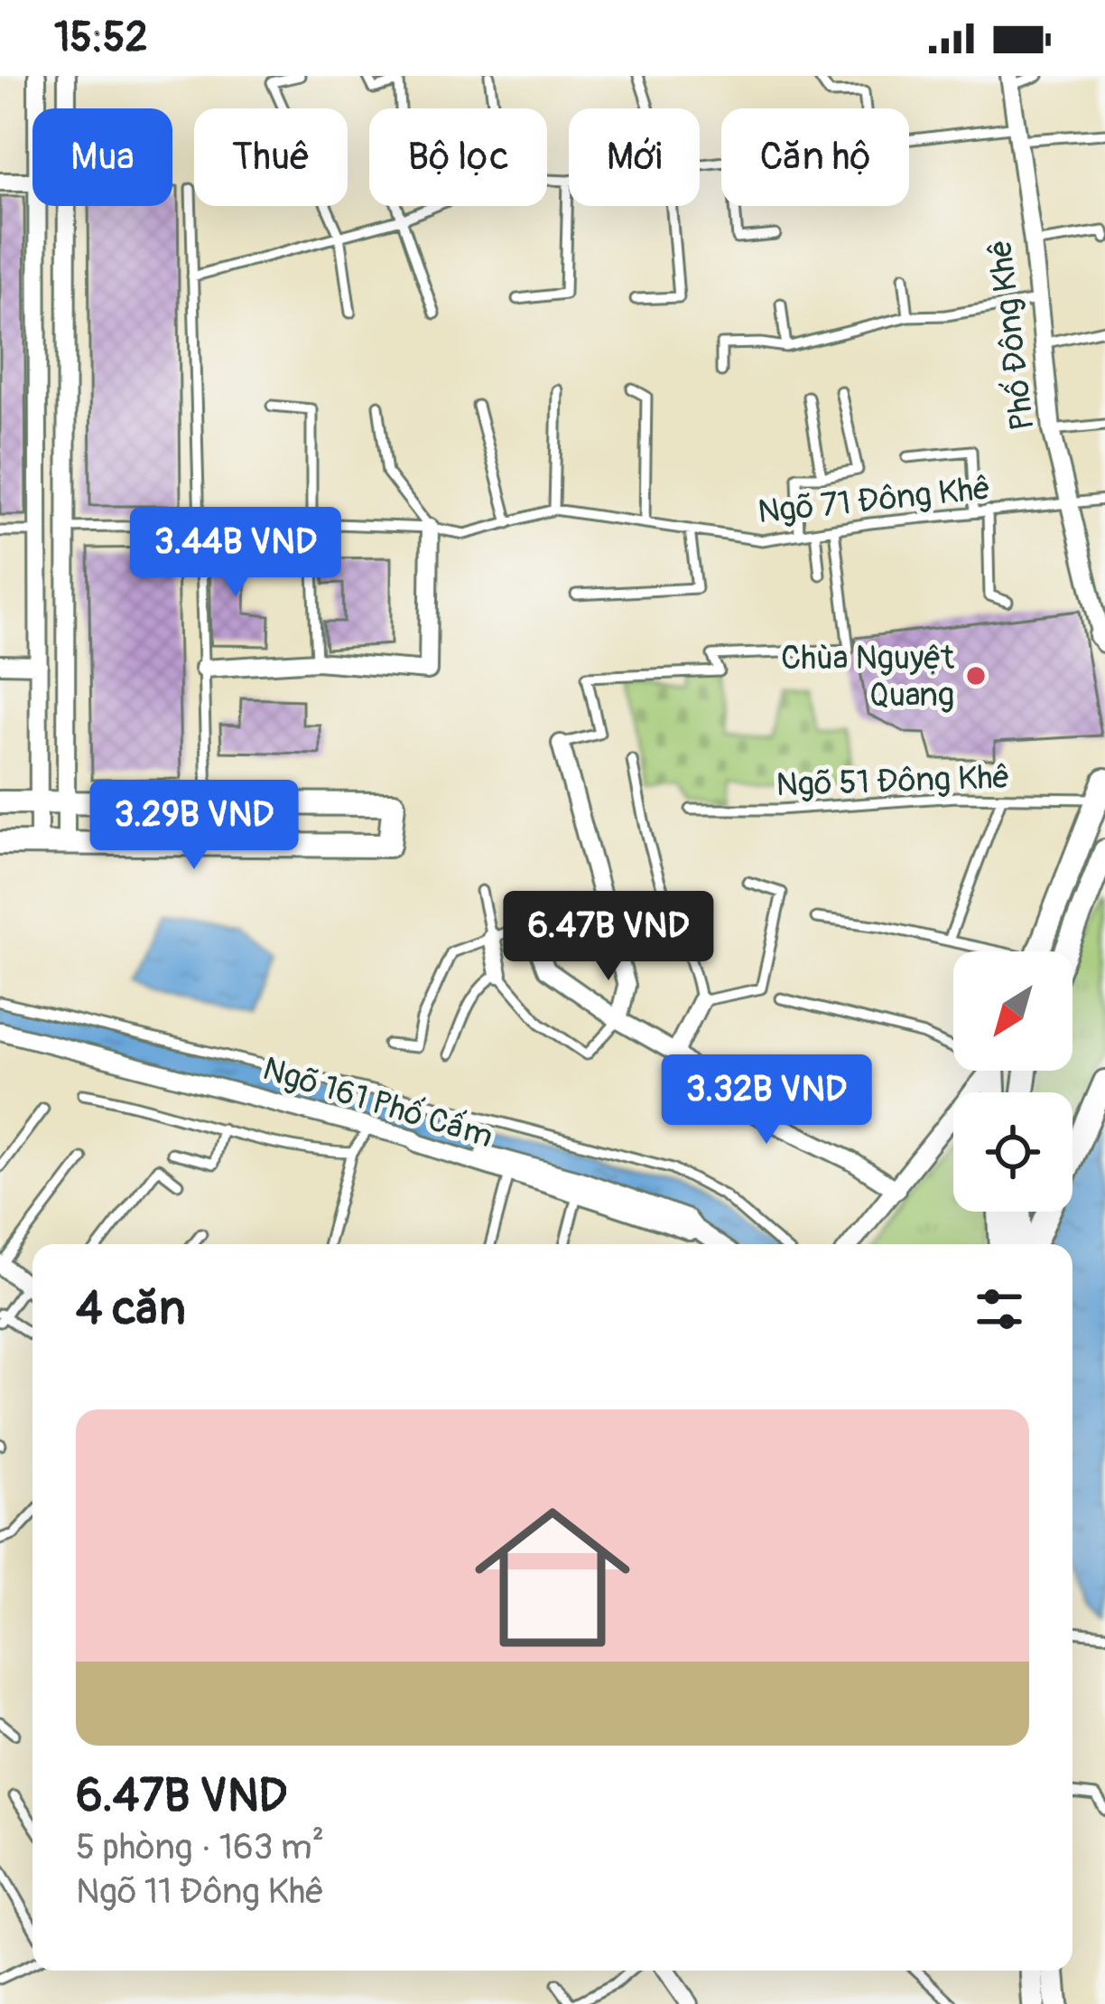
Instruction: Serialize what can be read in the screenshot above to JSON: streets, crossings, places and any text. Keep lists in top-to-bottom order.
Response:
{
  "streets": {
    "street": ["Phố Đông Khê", "Ngõ 161 Phố Cấm"],
    "lane": ["Ngõ 71 Đông Khê", "Ngõ 51 Đông Khê"]
  },
  "crossings": [
    ["Phố Đông Khê", "Ngõ 71 Đông Khê"]
  ],
  "places": ["Chùa Nguyệt Quang"],
  "north": "bottom left",
  "page": {
    "status": "15:52",
    "chip": [
      "Mua",
      "Thuê",
      "Bộ lọc",
      "Mới",
      "Căn hộ"
    ],
    "price": [
      "3.44B VND",
      "3.29B VND",
      "6.47B VND",
      "3.32B VND"
    ],
    "heading": "4 căn",
    "list": [
      {
        "name": "6.47B VND",
        "note": "5 phòng · 163 m² · Ngõ 11 Đông Khê"
      }
    ]
  }
}
